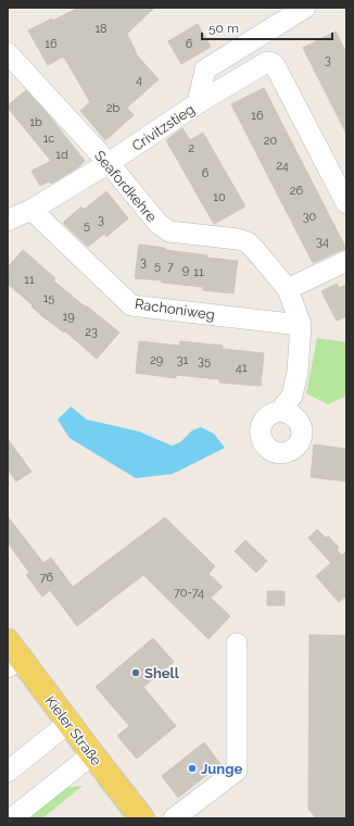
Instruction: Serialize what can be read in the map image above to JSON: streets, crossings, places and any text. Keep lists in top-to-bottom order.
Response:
{
  "streets": {
    "main road": ["Kieler Straße"],
    "street": ["Crivitzstieg", "Seafordkehre", "Rachoniweg"]
  },
  "crossings": [
    ["Crivitzstieg", "Seafordkehre"],
    ["Seafordkehre", "Rachoniweg"]
  ],
  "places": ["Shell", "Junge"],
  "house_numbers": [
    "18",
    "16",
    "6",
    "3",
    "4",
    "2b",
    "16",
    "1b",
    "1c",
    "20",
    "2",
    "1d",
    "24",
    "6",
    "26",
    "10",
    "30",
    "3",
    "5",
    "34",
    "3",
    "5",
    "7",
    "9",
    "11",
    "11",
    "15",
    "19",
    "23",
    "29",
    "31",
    "35",
    "41",
    "76",
    "70-74"
  ],
  "scale_bar": "50 m"
}
